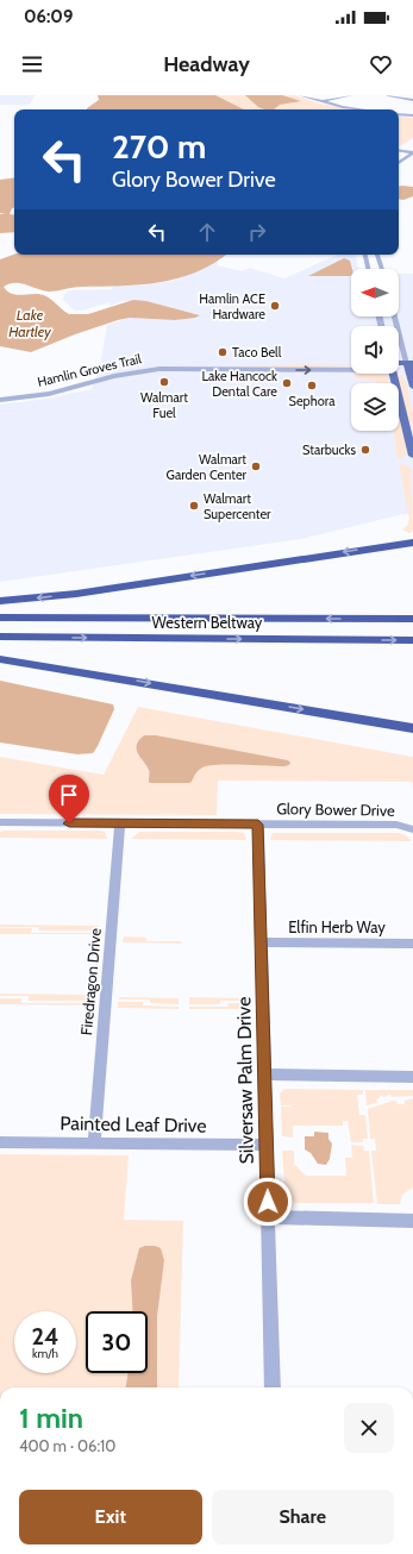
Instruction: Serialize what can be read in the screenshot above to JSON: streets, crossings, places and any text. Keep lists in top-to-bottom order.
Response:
{
  "streets": {
    "highway": ["Western Beltway"],
    "street": [
      "Hamlin Groves Trail",
      "Glory Bower Drive",
      "Elfin Herb Way",
      "Firedragon Drive",
      "Silversaw Palm Drive",
      "Painted Leaf Drive"
    ]
  },
  "crossings": [
    ["Glory Bower Drive", "Firedragon Drive"],
    ["Glory Bower Drive", "Silversaw Palm Drive"],
    ["Elfin Herb Way", "Silversaw Palm Drive"],
    ["Firedragon Drive", "Painted Leaf Drive"],
    ["Silversaw Palm Drive", "Painted Leaf Drive"]
  ],
  "water": ["Lake Hartley"],
  "places": [
    "Hamlin ACE Hardware",
    "Taco Bell",
    "Walmart Fuel",
    "Lake Hancock Dental Care",
    "Sephora",
    "Starbucks",
    "Walmart Garden Center",
    "Walmart Supercenter"
  ],
  "north": "left",
  "page": {
    "status": "06:09",
    "header": "Headway",
    "turn": ["270 m", "Glory Bower Drive"],
    "speed": "24 km/h",
    "limit": "30",
    "heading": ["1 min", "400 m · 06:10"],
    "buttons": ["Exit", "Share"]
  }
}
